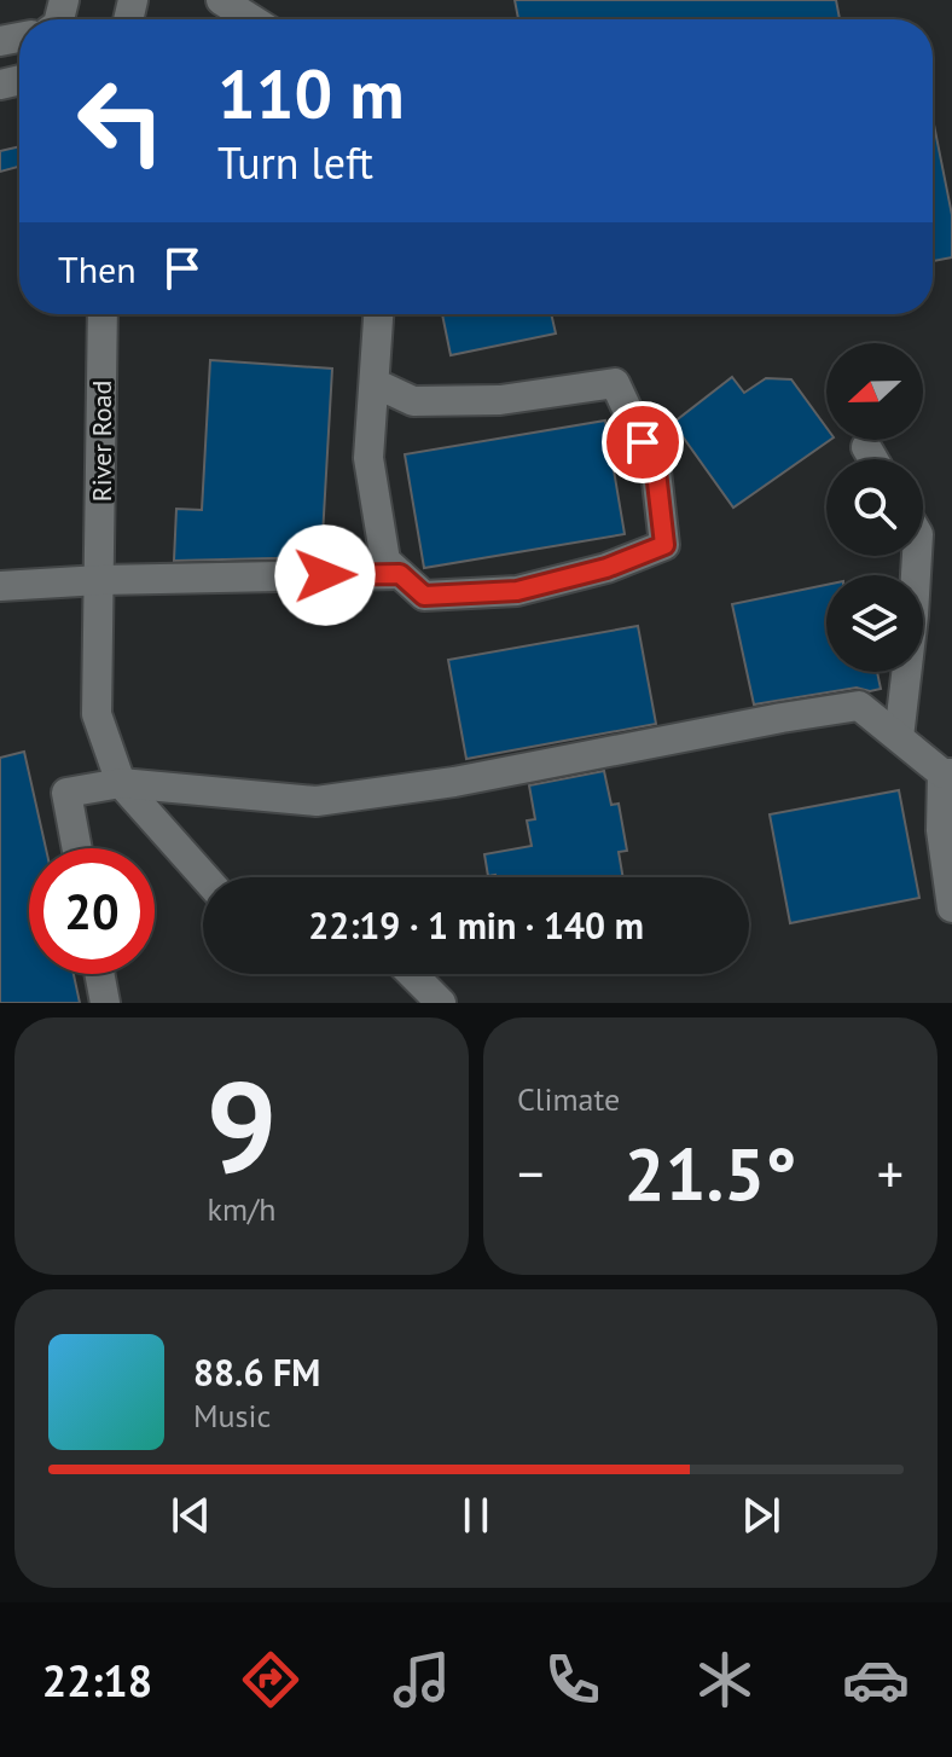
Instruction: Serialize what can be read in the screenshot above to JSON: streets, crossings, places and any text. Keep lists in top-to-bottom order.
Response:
{
  "streets": {
    "street": ["River Road"]
  },
  "north": "left",
  "page": {
    "turn": ["110 m", "Turn left"],
    "then": "Then",
    "limit": "20",
    "trip": "22:19 · 1 min · 140 m",
    "tile": [
      ["9", "km/h"],
      "Climate"
    ],
    "heat": ["−", "21.5°", "+"],
    "song": ["88.6 FM", "Music"],
    "tabs": "22:18"
  }
}
